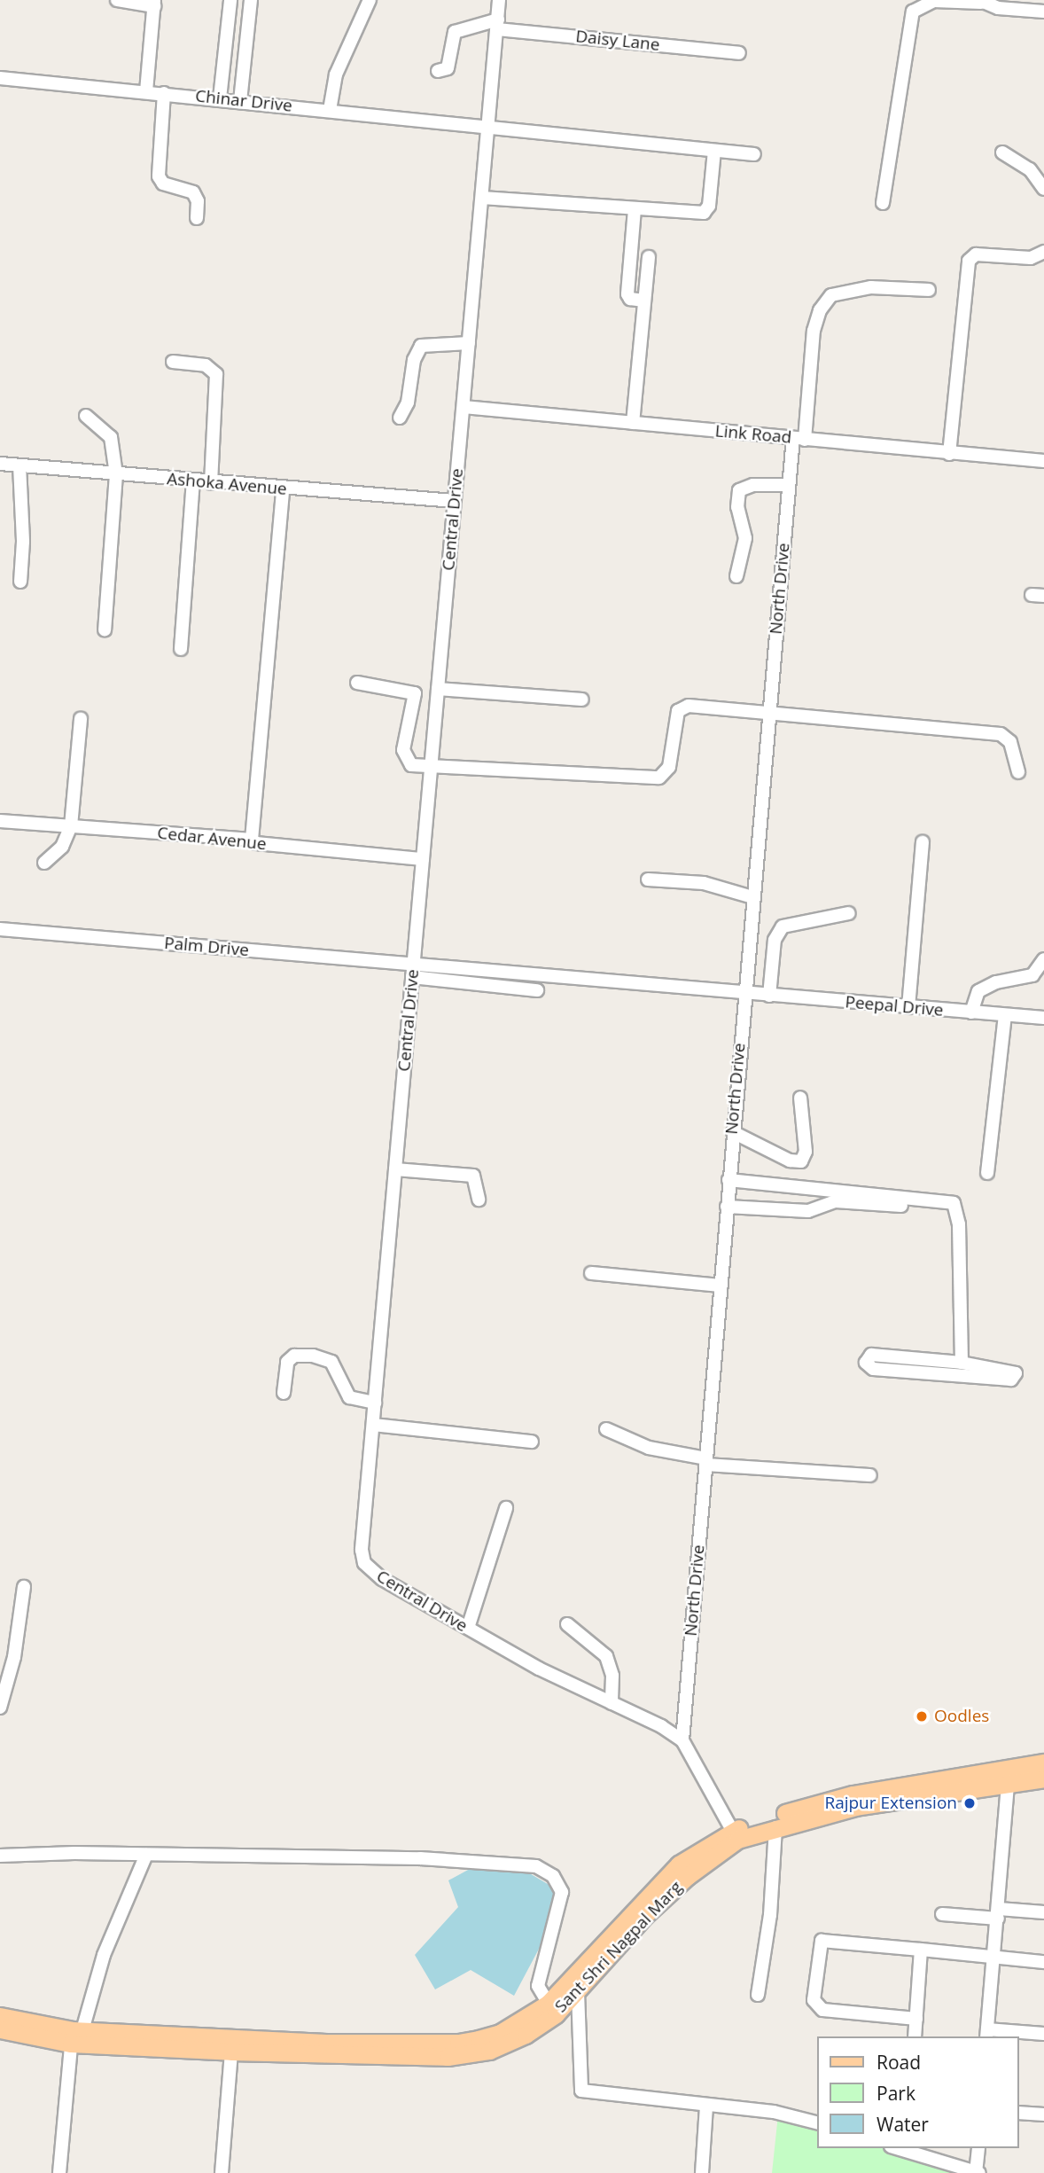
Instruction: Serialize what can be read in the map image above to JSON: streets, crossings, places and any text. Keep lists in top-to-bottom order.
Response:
{
  "streets": {
    "main road": ["Sant Shri Nagpal Marg"],
    "street": [
      "Daisy Lane",
      "Chinar Drive",
      "Link Road",
      "Ashoka Avenue",
      "Central Drive",
      "North Drive",
      "Cedar Avenue",
      "Palm Drive",
      "Peepal Drive"
    ]
  },
  "crossings": [
    ["Daisy Lane", "Central Drive"],
    ["Chinar Drive", "Central Drive"],
    ["Link Road", "Central Drive"],
    ["Link Road", "North Drive"],
    ["Ashoka Avenue", "Central Drive"],
    ["Central Drive", "North Drive"],
    ["Central Drive", "Cedar Avenue"],
    ["Central Drive", "Palm Drive"],
    ["Central Drive", "Peepal Drive"],
    ["North Drive", "Peepal Drive"],
    ["Palm Drive", "Peepal Drive"]
  ],
  "places": ["Oodles", "Rajpur Extension"],
  "legend": ["Road", "Park", "Water"]
}
